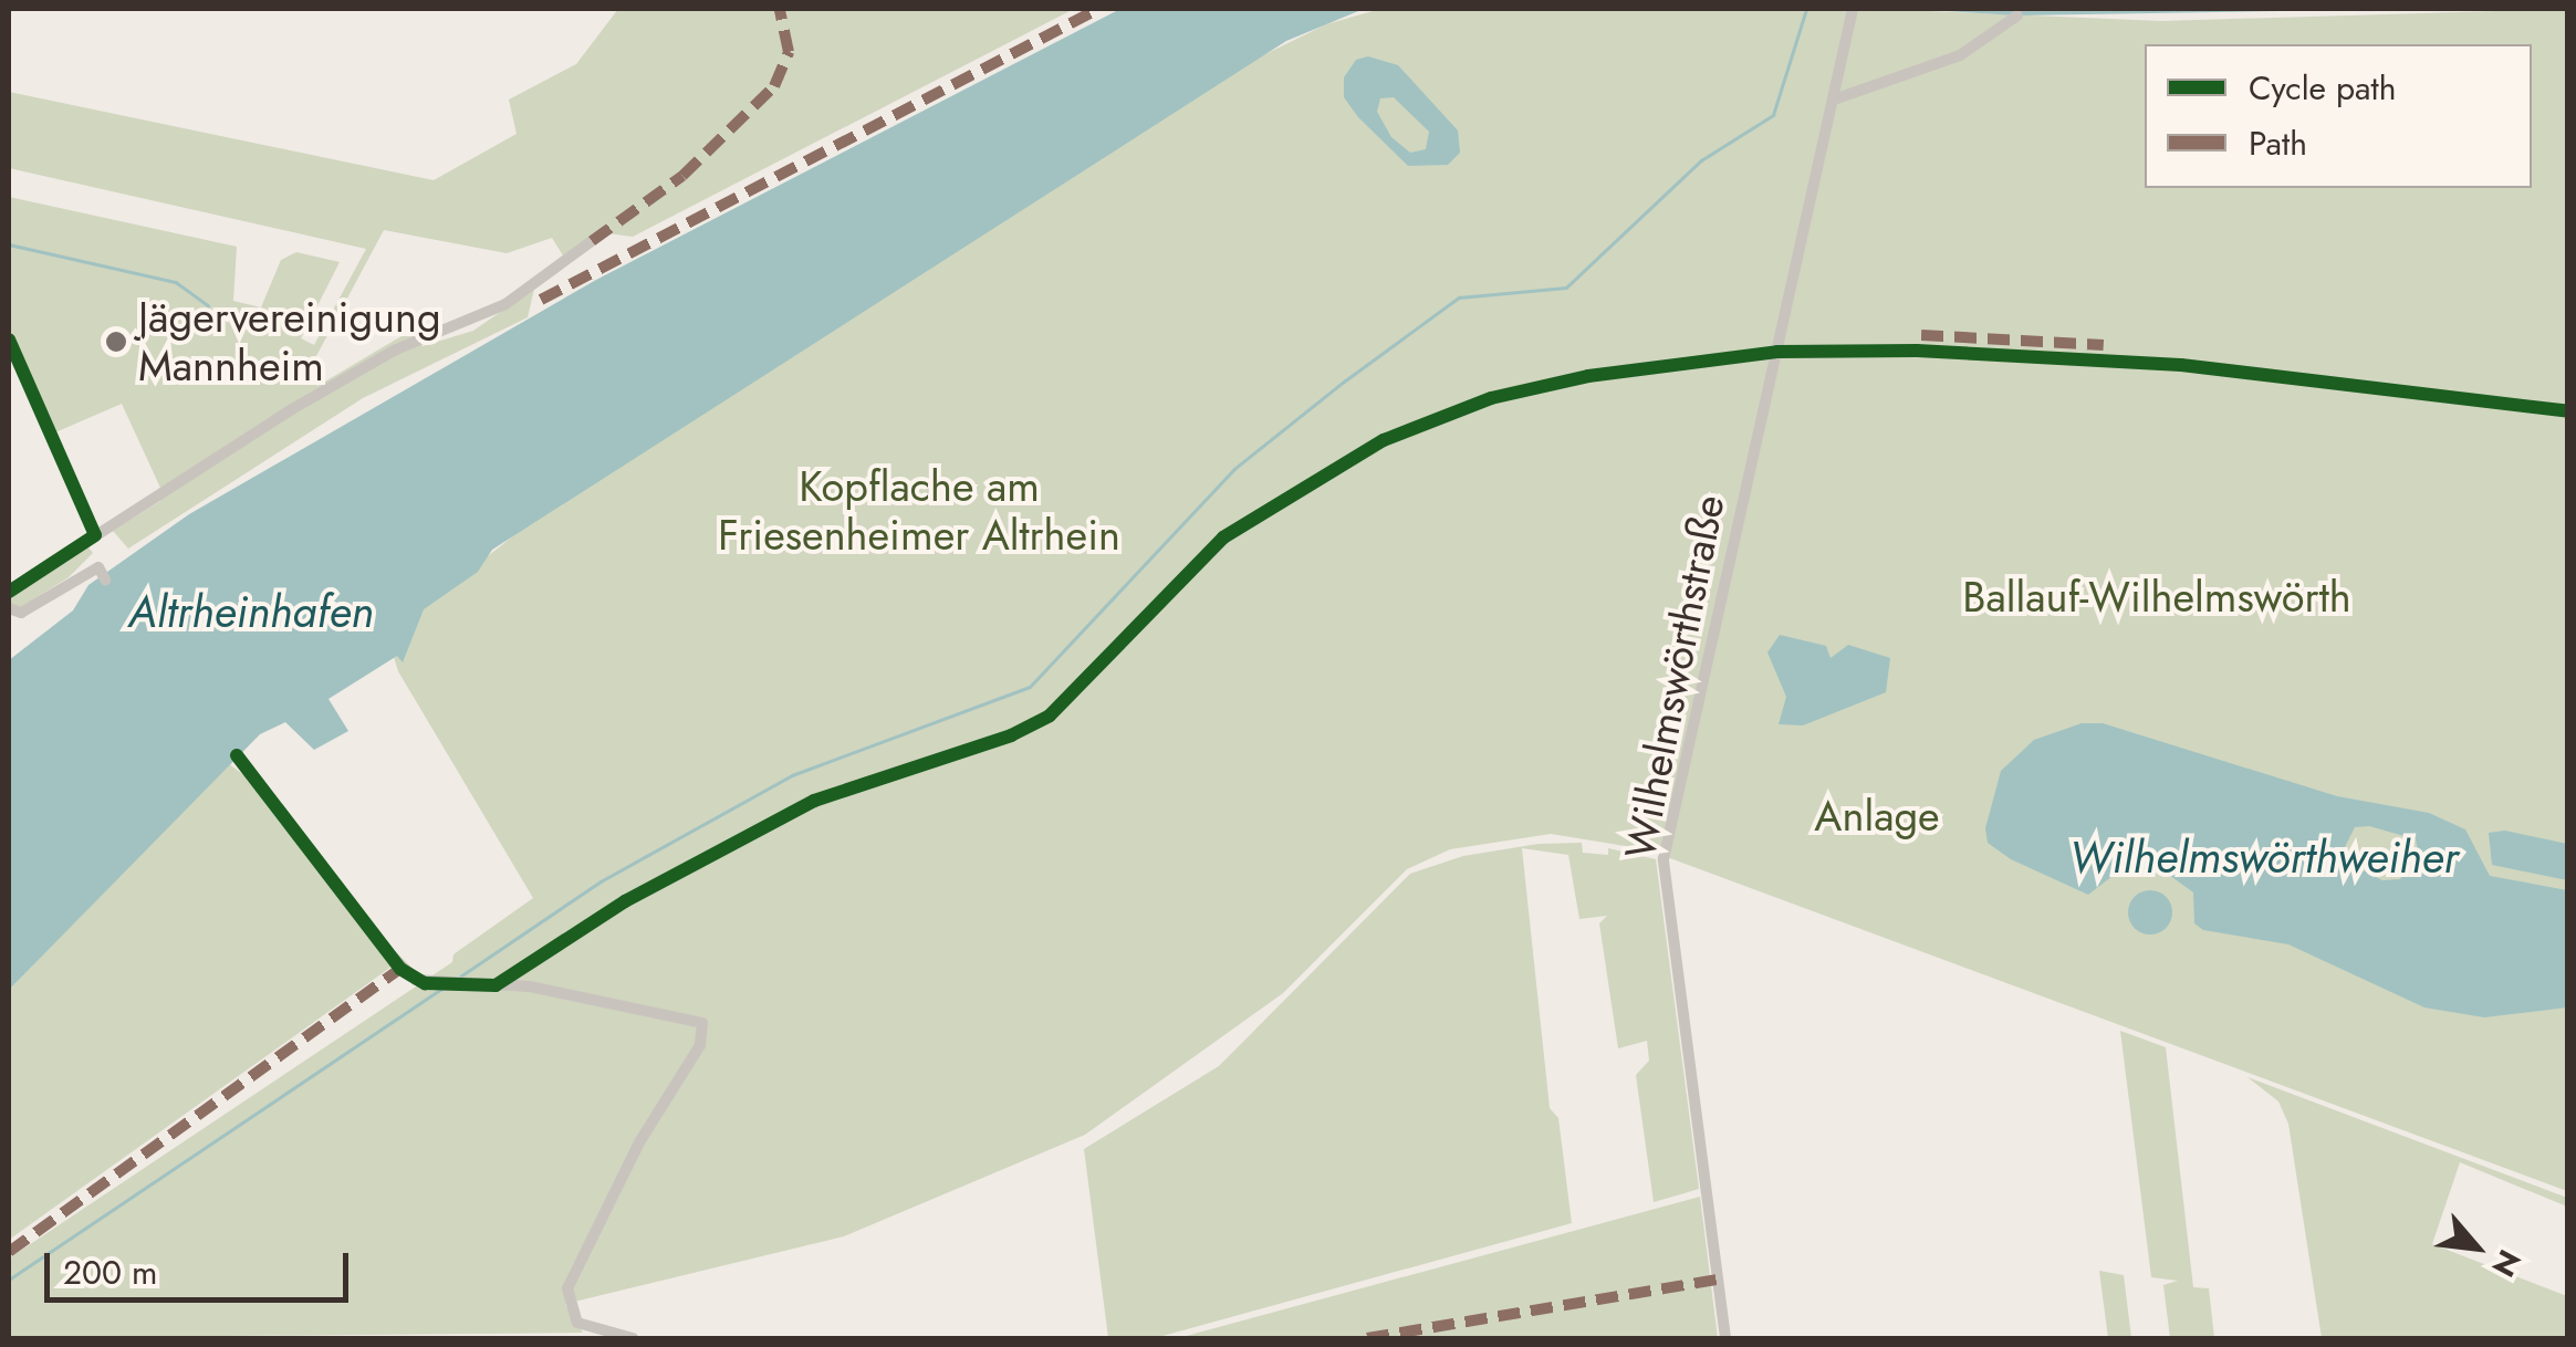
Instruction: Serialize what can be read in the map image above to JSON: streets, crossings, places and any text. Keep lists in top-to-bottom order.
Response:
{
  "streets": {
    "street": ["Wilhelmswörthstraße"]
  },
  "water": ["Altrheinhafen", "Wilhelmswörthweiher"],
  "parks": ["Kopflache am Friesenheimer Altrhein", "Ballauf-Wilhelmswörth", "Anlage"],
  "places": ["Jägervereinigung Mannheim"],
  "legend": ["Cycle path", "Path"],
  "scale_bar": "200 m",
  "north": "bottom right"
}
